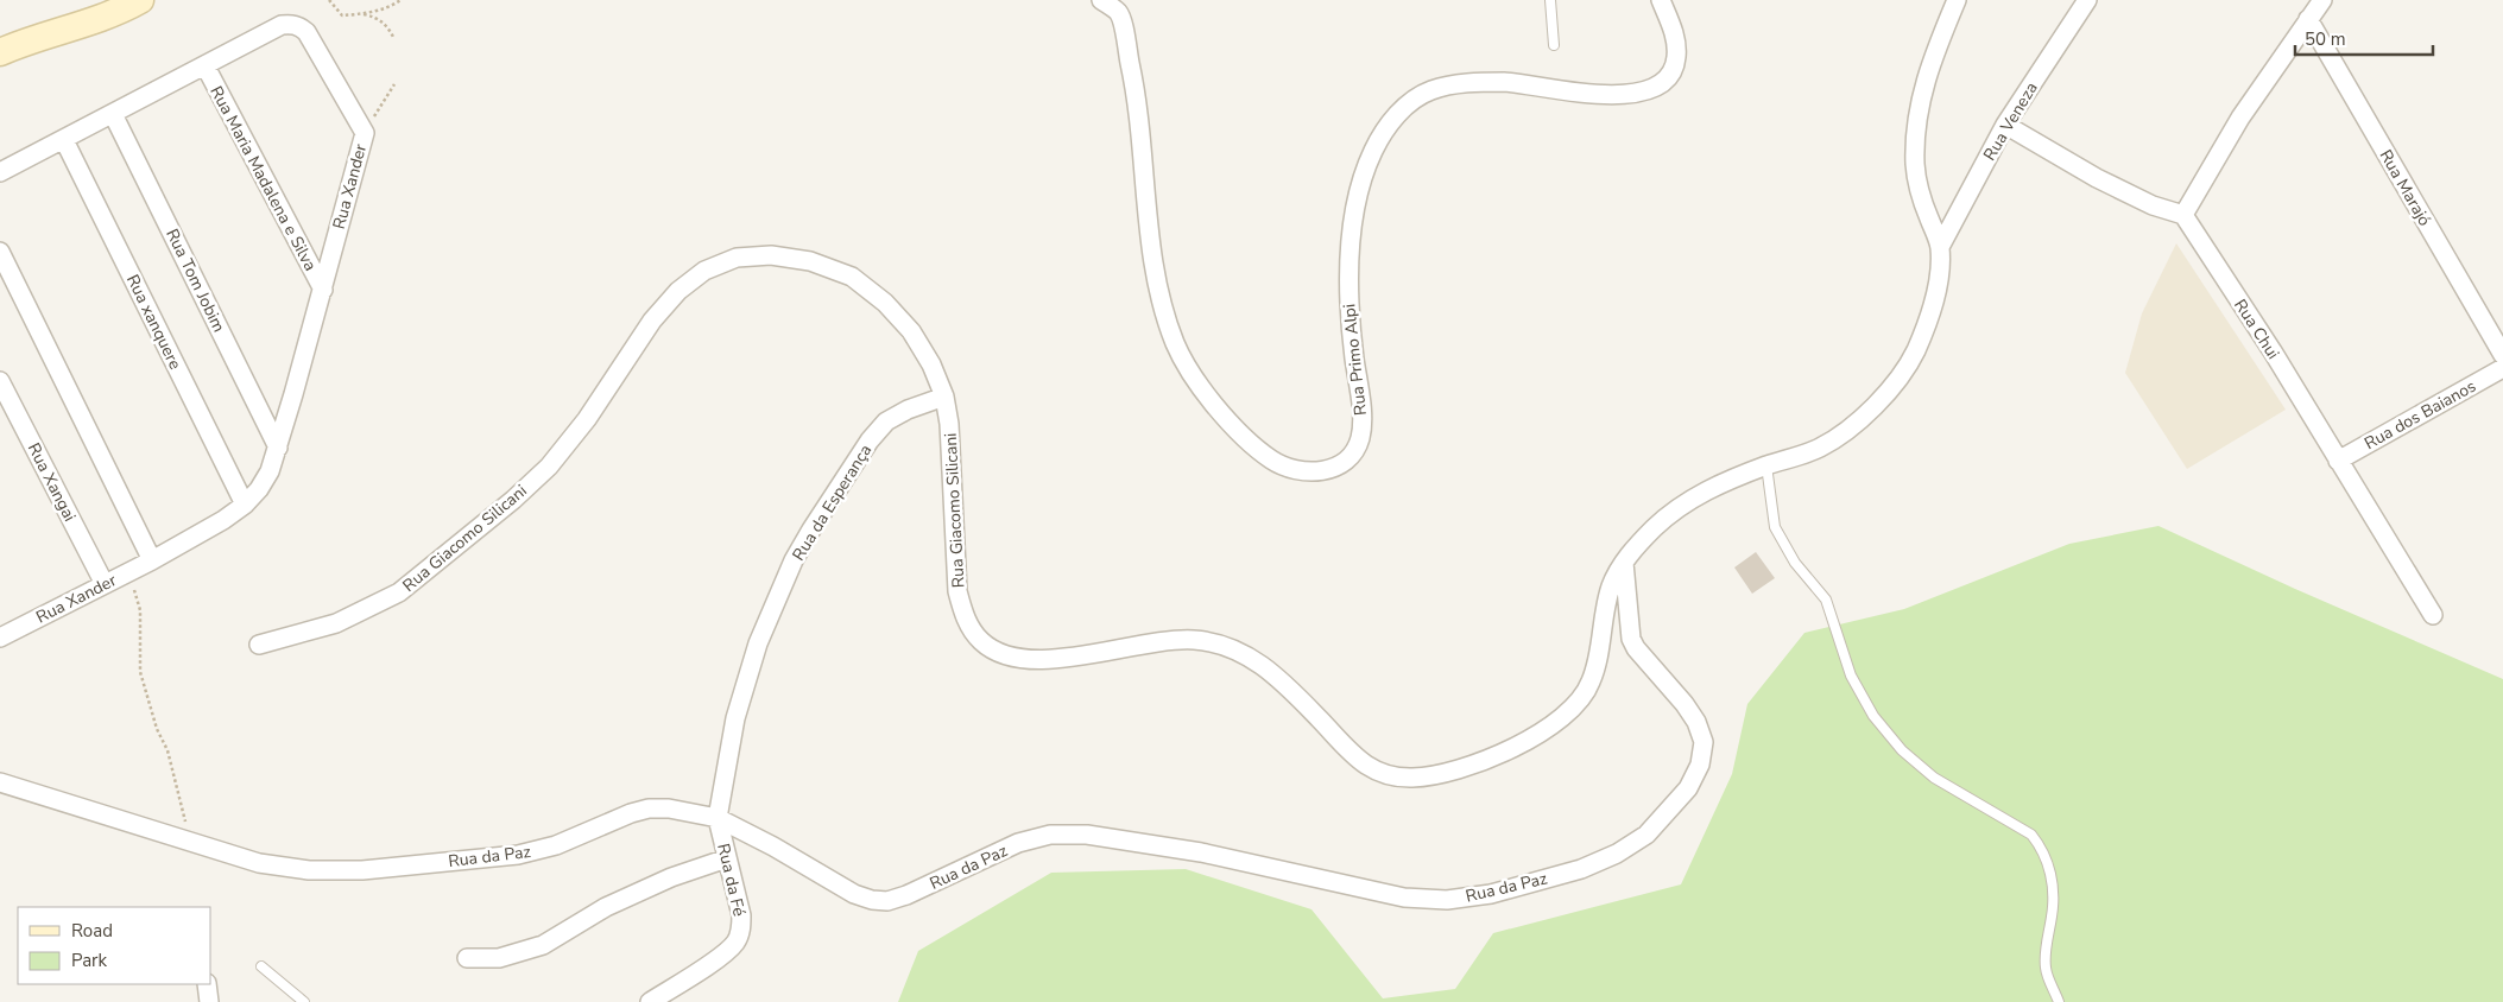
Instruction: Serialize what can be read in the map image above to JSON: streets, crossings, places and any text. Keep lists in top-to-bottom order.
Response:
{
  "streets": {
    "street": [
      "Rua Veneza",
      "Rua Maria Madalena e Silva",
      "Rua Xander",
      "Rua Marajó",
      "Rua Tom Jobim",
      "Rua xanquere",
      "Rua Chui",
      "Rua Primo Alpi",
      "Rua dos Baianos",
      "Rua Xangai",
      "Rua da Esperança",
      "Rua Giacomo Silicani",
      "Rua da Paz",
      "Rua da Fé"
    ]
  },
  "crossings": [
    ["Rua Veneza", "Rua Giacomo Silicani"],
    ["Rua Maria Madalena e Silva", "Rua Xander"],
    ["Rua Xander", "Rua Tom Jobim"],
    ["Rua Xander", "Rua xanquere"],
    ["Rua Xander", "Rua Xangai"],
    ["Rua Chui", "Rua dos Baianos"],
    ["Rua da Esperança", "Rua Giacomo Silicani"],
    ["Rua da Esperança", "Rua da Paz"],
    ["Rua da Esperança", "Rua da Fé"],
    ["Rua Giacomo Silicani", "Rua da Paz"],
    ["Rua da Paz", "Rua da Fé"]
  ],
  "legend": ["Road", "Park"],
  "scale_bar": "50 m"
}
